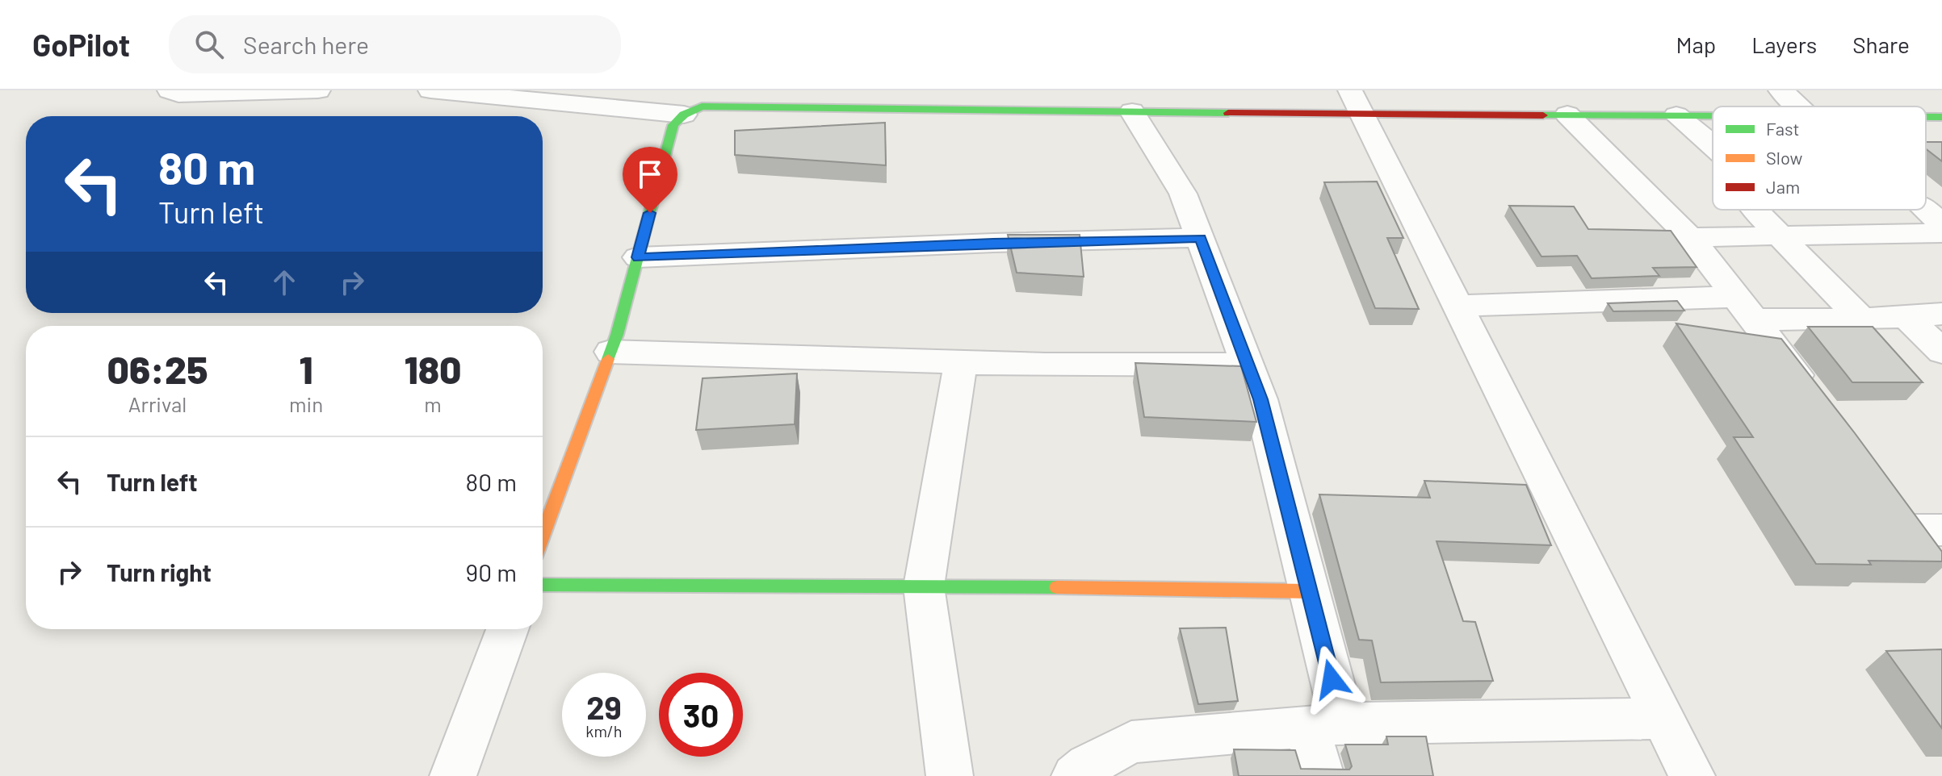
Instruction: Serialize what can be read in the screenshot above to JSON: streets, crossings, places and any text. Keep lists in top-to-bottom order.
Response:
{
  "legend": ["Fast", "Slow", "Jam"],
  "page": {
    "header": "GoPilot",
    "search": "Search here",
    "nav": ["Map", "Layers", "Share"],
    "turn": ["80 m", "Turn left"],
    "eta": [
      "06:25",
      "Arrival",
      "1",
      "min",
      "180",
      "m"
    ],
    "list": [
      {
        "name": "Turn left",
        "value": "80 m"
      },
      {
        "name": "Turn right",
        "value": "90 m"
      }
    ],
    "speed": "29 km/h",
    "limit": "30"
  }
}
